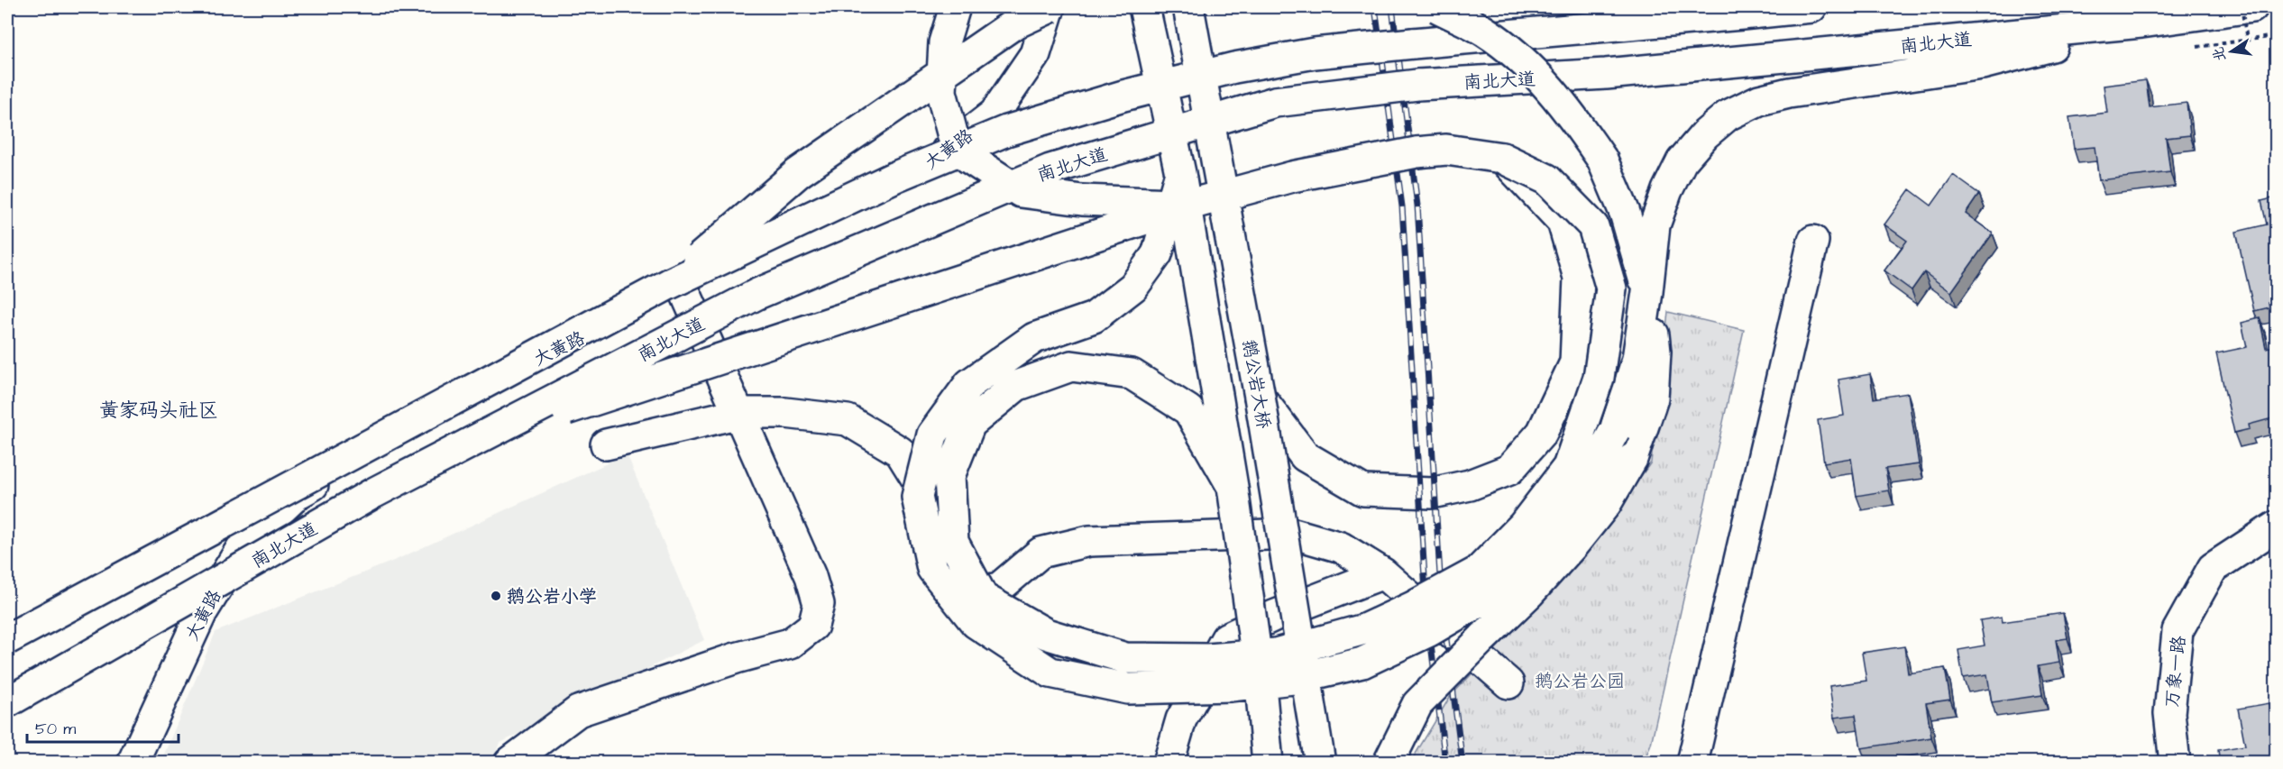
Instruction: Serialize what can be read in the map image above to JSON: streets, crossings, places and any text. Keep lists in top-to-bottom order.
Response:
{
  "streets": {
    "main road": [
      "南北大道",
      "大黄路",
      "鹅公岩大桥",
      "万象一路"
    ]
  },
  "districts": ["黄家码头社区"],
  "parks": ["鹅公岩公园"],
  "places": ["鹅公岩小学"],
  "scale_bar": "50 m",
  "north": "left"
}
